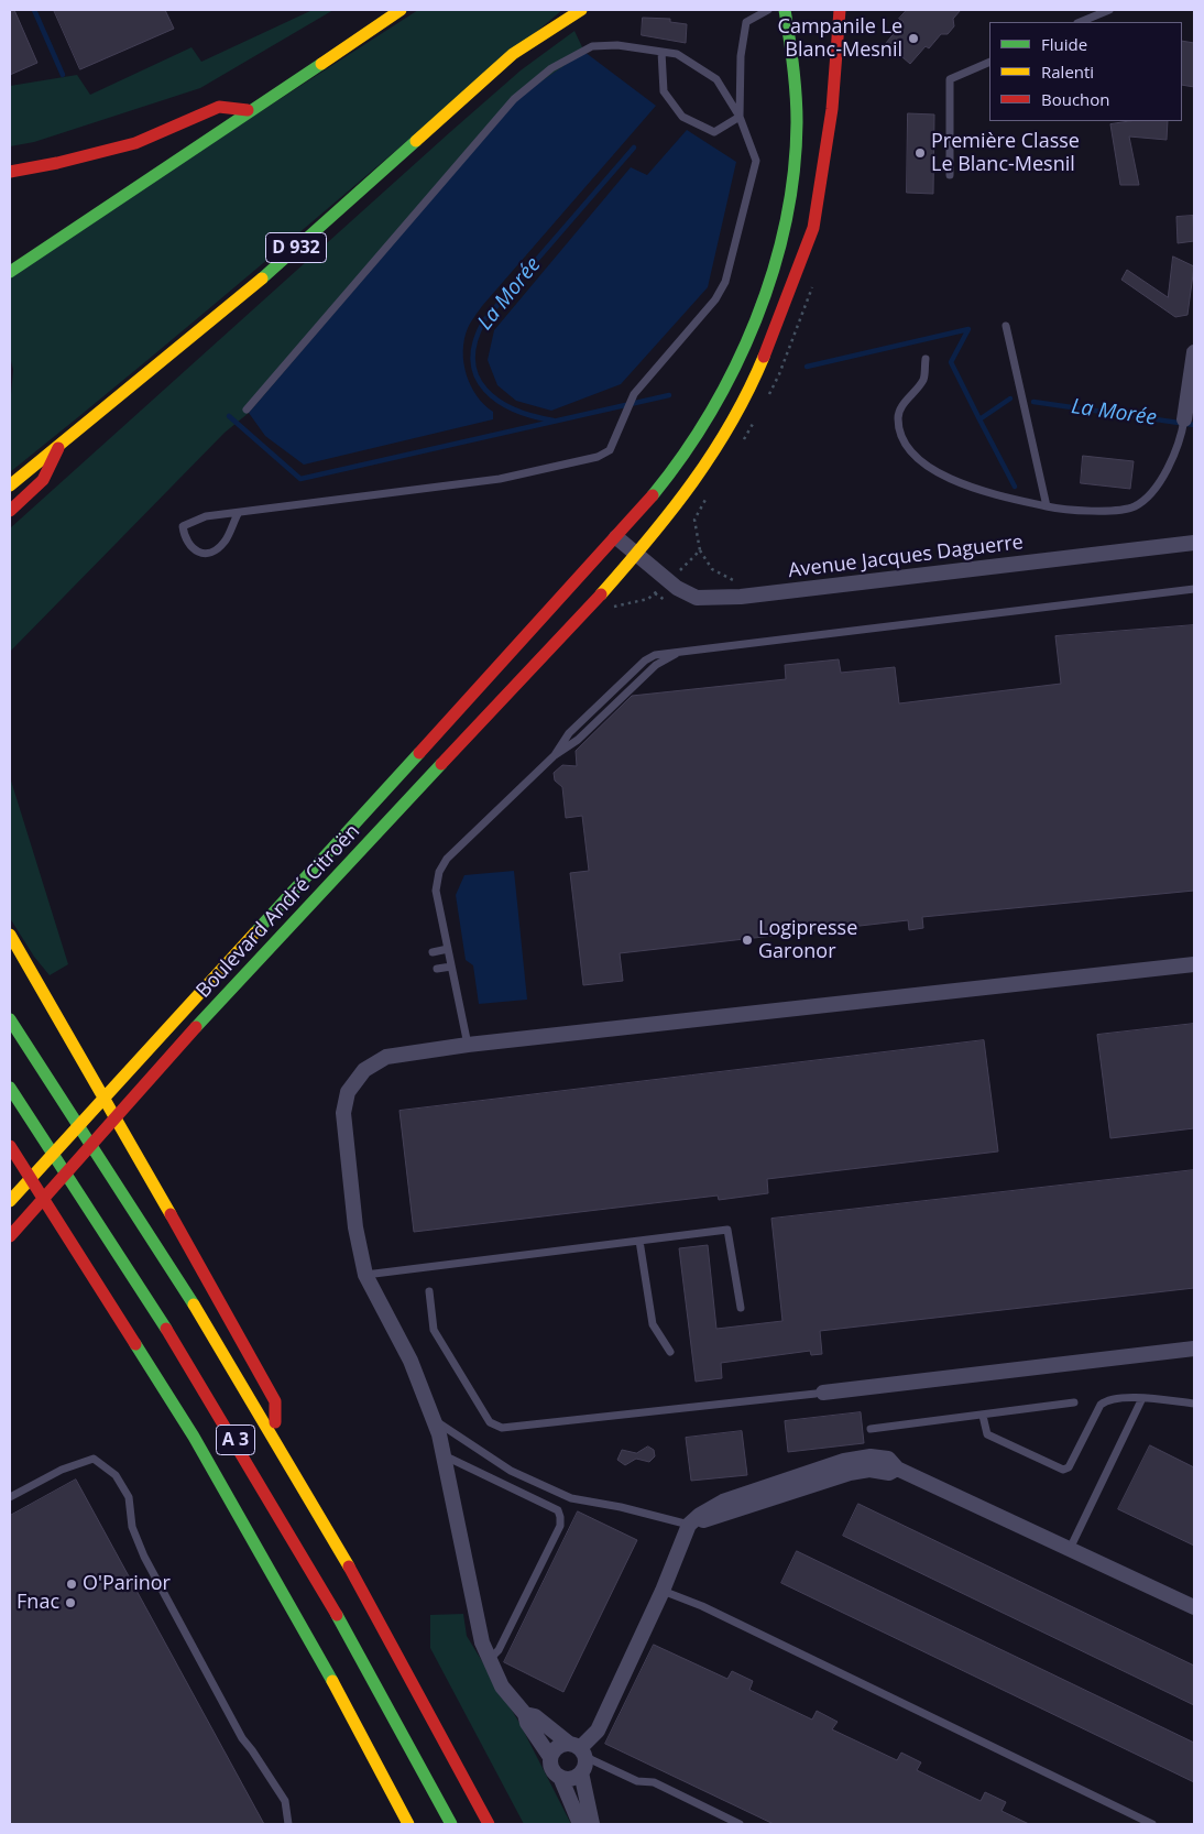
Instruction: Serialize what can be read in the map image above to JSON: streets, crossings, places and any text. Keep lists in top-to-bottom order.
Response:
{
  "streets": {
    "main road": ["D 932", "Boulevard André Citroën", "A 3"],
    "street": ["Avenue Jacques Daguerre"]
  },
  "crossings": [
    ["Avenue Jacques Daguerre", "Boulevard André Citroën"]
  ],
  "water": ["La Morée"],
  "places": [
    "Campanile Le Blanc-Mesnil",
    "Première Classe Le Blanc-Mesnil",
    "Logipresse Garonor",
    "O'Parinor",
    "Fnac"
  ],
  "legend": ["Fluide", "Ralenti", "Bouchon"]
}
